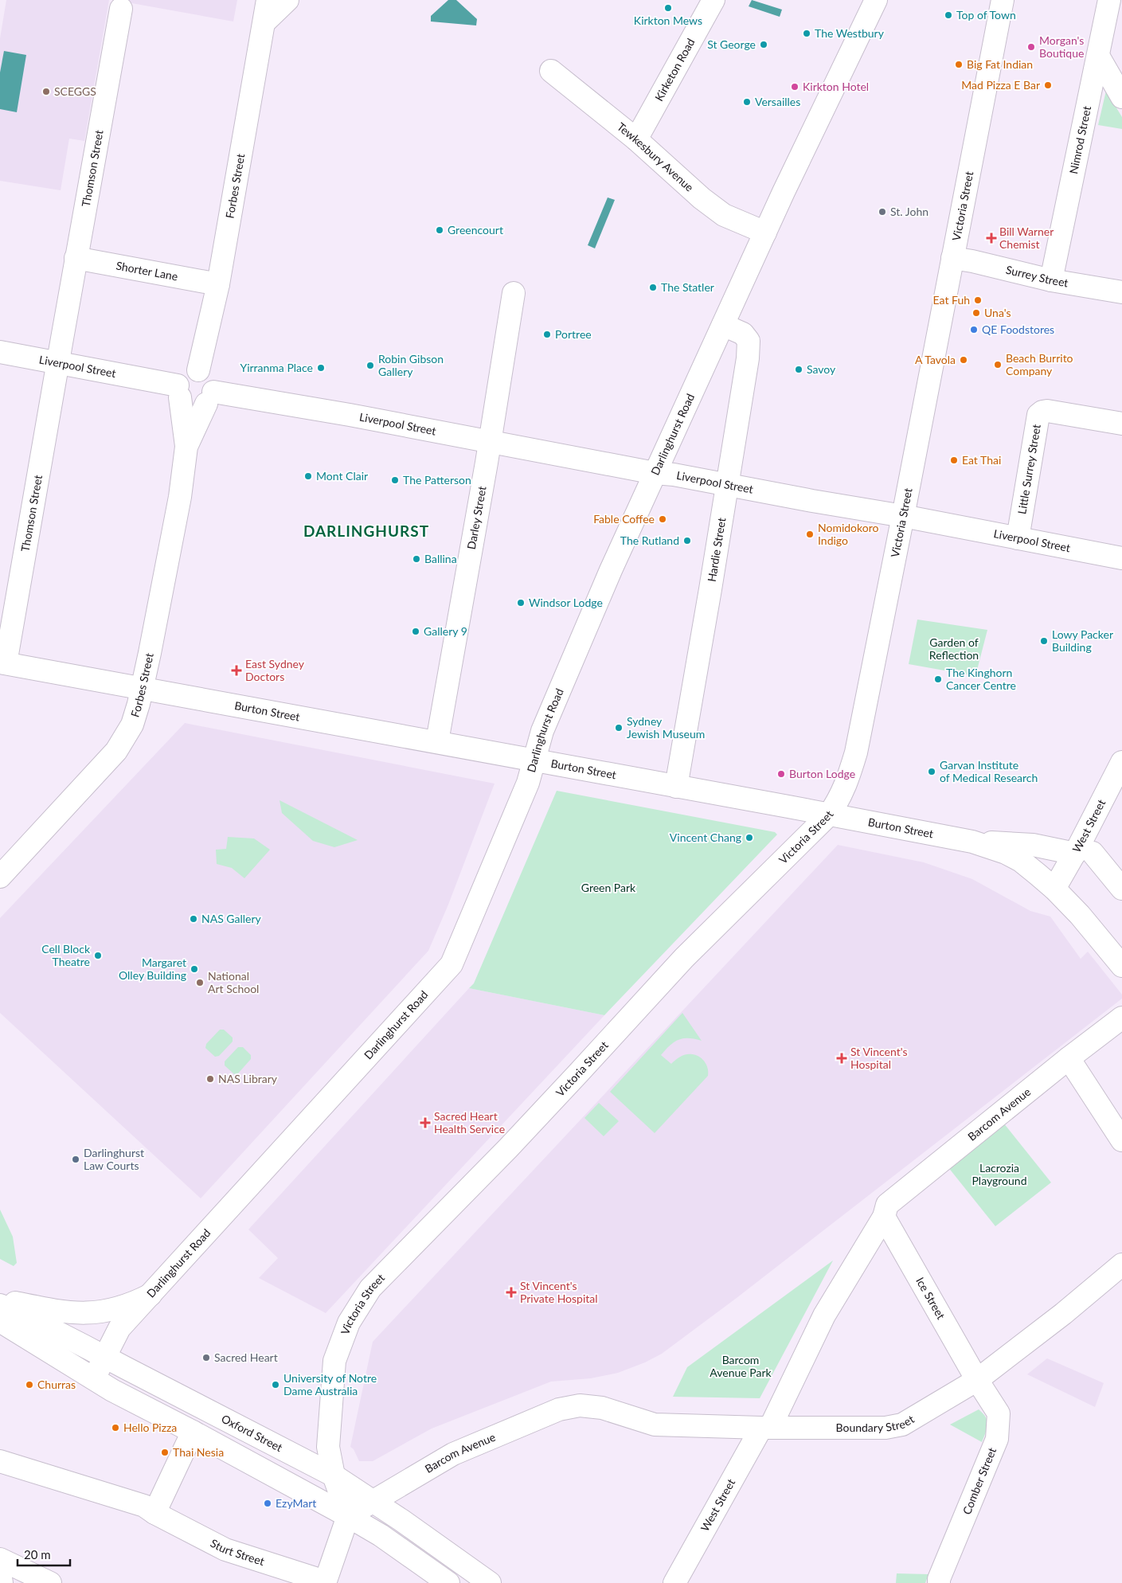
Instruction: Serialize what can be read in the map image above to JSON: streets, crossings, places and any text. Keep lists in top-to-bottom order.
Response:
{
  "streets": {
    "street": [
      "Kirketon Road",
      "Nimrod Street",
      "Tewkesbury Avenue",
      "Thomson Street",
      "Forbes Street",
      "Victoria Street",
      "Shorter Lane",
      "Surrey Street",
      "Liverpool Street",
      "Darlinghurst Road",
      "Little Surrey Street",
      "Darley Street",
      "Hardie Street",
      "Burton Street",
      "West Street",
      "Barcom Avenue",
      "Ice Street",
      "Boundary Street",
      "Oxford Street",
      "Comber Street",
      "Sturt Street"
    ]
  },
  "crossings": [
    ["Kirketon Road", "Tewkesbury Avenue"],
    ["Nimrod Street", "Surrey Street"],
    ["Tewkesbury Avenue", "Darlinghurst Road"],
    ["Thomson Street", "Shorter Lane"],
    ["Thomson Street", "Liverpool Street"],
    ["Thomson Street", "Burton Street"],
    ["Forbes Street", "Shorter Lane"],
    ["Forbes Street", "Liverpool Street"],
    ["Forbes Street", "Burton Street"],
    ["Victoria Street", "Surrey Street"],
    ["Victoria Street", "Liverpool Street"],
    ["Victoria Street", "Burton Street"],
    ["Victoria Street", "Barcom Avenue"],
    ["Victoria Street", "Oxford Street"],
    ["Liverpool Street", "Darlinghurst Road"],
    ["Liverpool Street", "Little Surrey Street"],
    ["Liverpool Street", "Darley Street"],
    ["Liverpool Street", "Hardie Street"],
    ["Darlinghurst Road", "Hardie Street"],
    ["Darlinghurst Road", "Burton Street"],
    ["Darlinghurst Road", "Oxford Street"],
    ["Darley Street", "Burton Street"],
    ["Hardie Street", "Burton Street"],
    ["Burton Street", "West Street"],
    ["West Street", "Barcom Avenue"],
    ["West Street", "Boundary Street"],
    ["Barcom Avenue", "Ice Street"],
    ["Barcom Avenue", "Boundary Street"],
    ["Barcom Avenue", "Oxford Street"],
    ["Ice Street", "Boundary Street"],
    ["Ice Street", "Comber Street"],
    ["Boundary Street", "Comber Street"]
  ],
  "districts": ["DARLINGHURST"],
  "parks": [
    "Garden of Reflection",
    "Green Park",
    "Lacrozia Playground",
    "Barcom Avenue Park"
  ],
  "places": {
    "other": [
      "Kirkton Mews",
      "Top of Town",
      "The Westbury",
      "St George",
      "Morgan's Boutique",
      "Big Fat Indian",
      "Mad Pizza E Bar",
      "Kirkton Hotel",
      "SCEGGS",
      "Versailles",
      "St. John",
      "Greencourt",
      "The Statler",
      "Eat Fuh",
      "Una's",
      "QE Foodstores",
      "Portree",
      "A Tavola",
      "Beach Burrito Company",
      "Robin Gibson Gallery",
      "Yirranma Place",
      "Savoy",
      "Eat Thai",
      "Mont Clair",
      "The Patterson",
      "Fable Coffee",
      "Nomidokoro Indigo",
      "The Rutland",
      "Ballina",
      "Windsor Lodge",
      "Gallery 9",
      "Lowy Packer Building",
      "The Kinghorn Cancer Centre",
      "Sydney Jewish Museum",
      "Garvan Institute of Medical Research",
      "Burton Lodge",
      "Vincent Chang",
      "NAS Gallery",
      "Cell Block Theatre",
      "Margaret Olley Building",
      "National Art School",
      "NAS Library",
      "Darlinghurst Law Courts",
      "Sacred Heart",
      "Churras",
      "University of Notre Dame Australia",
      "Hello Pizza",
      "Thai Nesia",
      "EzyMart"
    ],
    "health": [
      "Bill Warner Chemist",
      "East Sydney Doctors",
      "St Vincent's Hospital",
      "Sacred Heart Health Service",
      "St Vincent's Private Hospital"
    ]
  },
  "scale_bar": "20 m"
}
